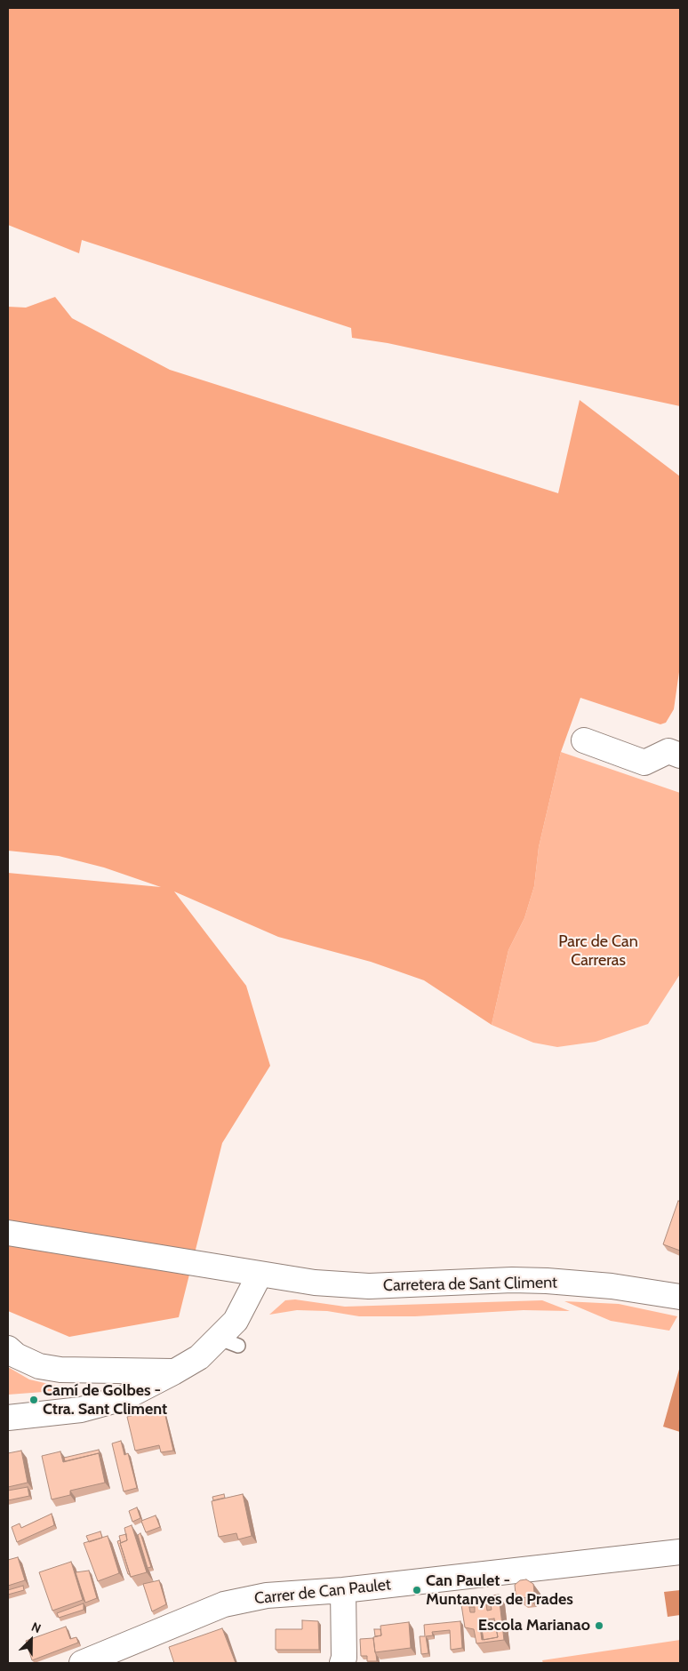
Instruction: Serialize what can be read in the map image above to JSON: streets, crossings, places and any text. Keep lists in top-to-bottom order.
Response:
{
  "streets": {
    "street": ["Carretera de Sant Climent", "Carrer de Can Paulet"]
  },
  "parks": ["Parc de Can Carreras"],
  "places": ["Camí de Golbes - Ctra. Sant Climent", "Can Paulet - Muntanyes de Prades", "Escola Marianao"],
  "north": "top right"
}
